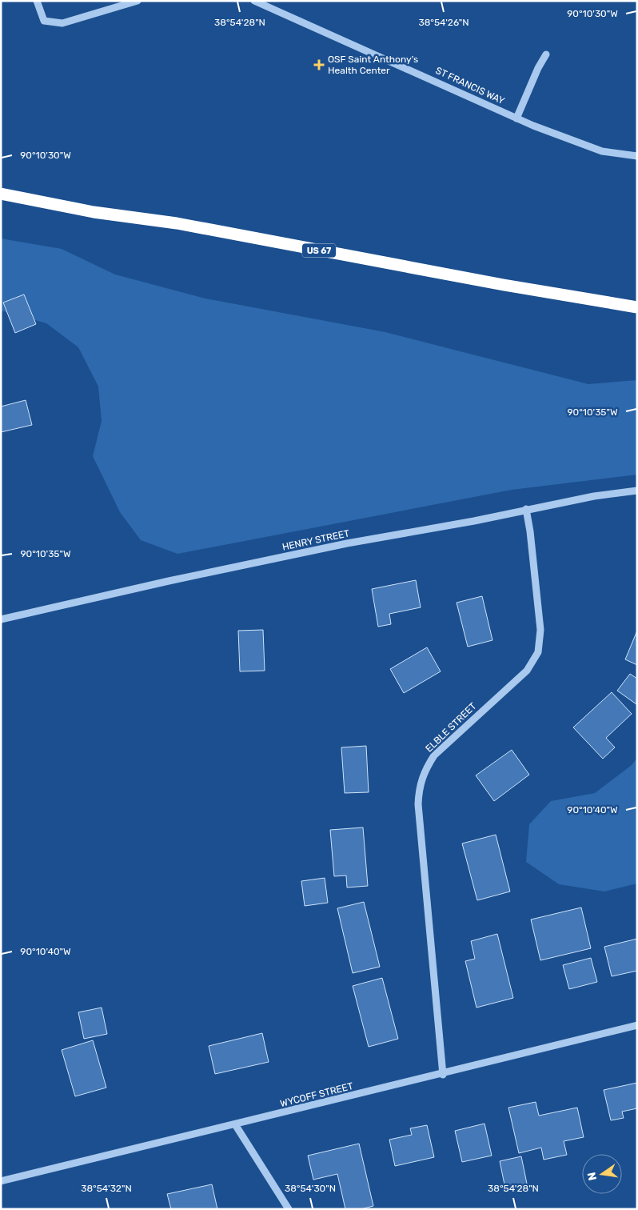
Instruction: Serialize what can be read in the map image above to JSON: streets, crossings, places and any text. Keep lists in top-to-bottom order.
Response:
{
  "streets": {
    "highway": ["US 67"],
    "street": [
      "ST FRANCIS WAY",
      "HENRY STREET",
      "ELBLE STREET",
      "WYCOFF STREET"
    ]
  },
  "crossings": [
    ["HENRY STREET", "ELBLE STREET"],
    ["ELBLE STREET", "WYCOFF STREET"]
  ],
  "places": {
    "health": ["OSF Saint Anthony's Health Center"]
  },
  "north": "left",
  "coordinates": [
    "90°10'30\"W",
    "38°54'28\"N",
    "38°54'26\"N",
    "90°10'35\"W",
    "90°10'40\"W",
    "38°54'32\"N",
    "38°54'30\"N"
  ]
}
